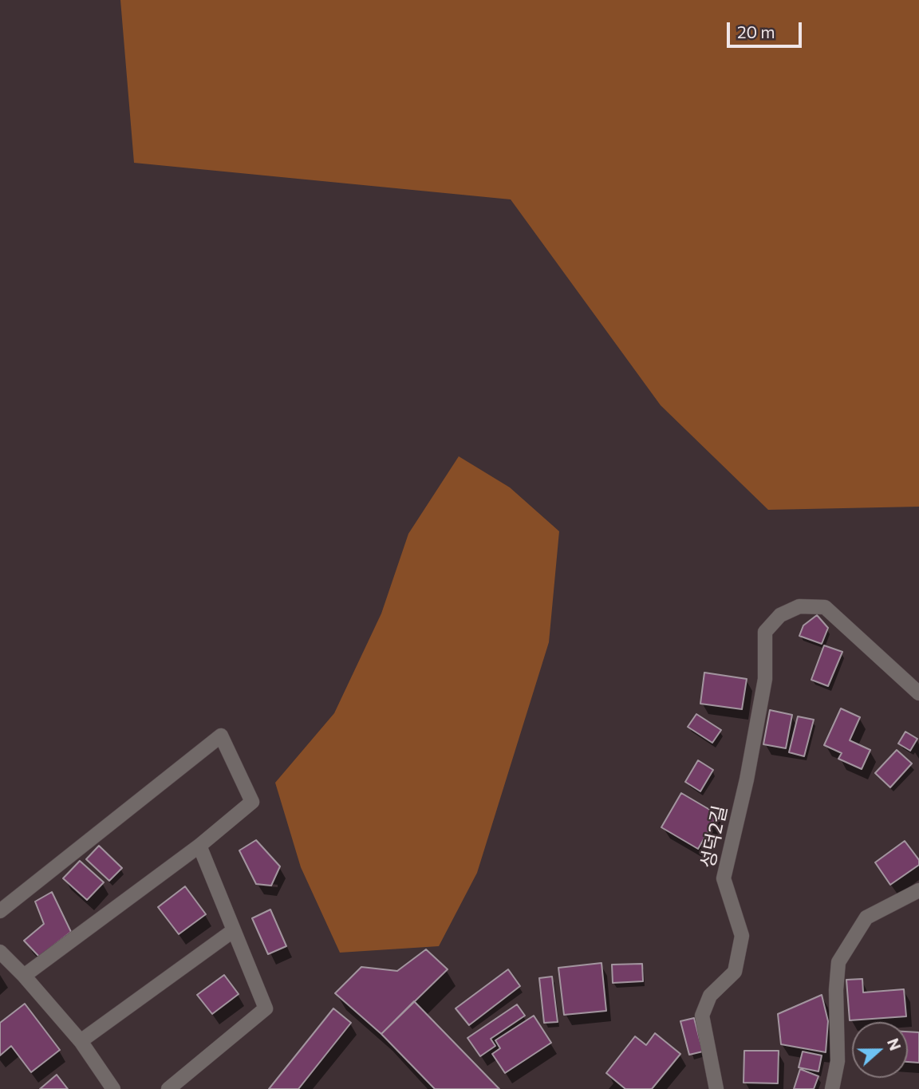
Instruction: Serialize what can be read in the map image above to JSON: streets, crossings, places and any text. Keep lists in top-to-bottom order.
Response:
{
  "streets": {
    "street": ["성덕2길"]
  },
  "scale_bar": "20 m",
  "north": "right"
}
